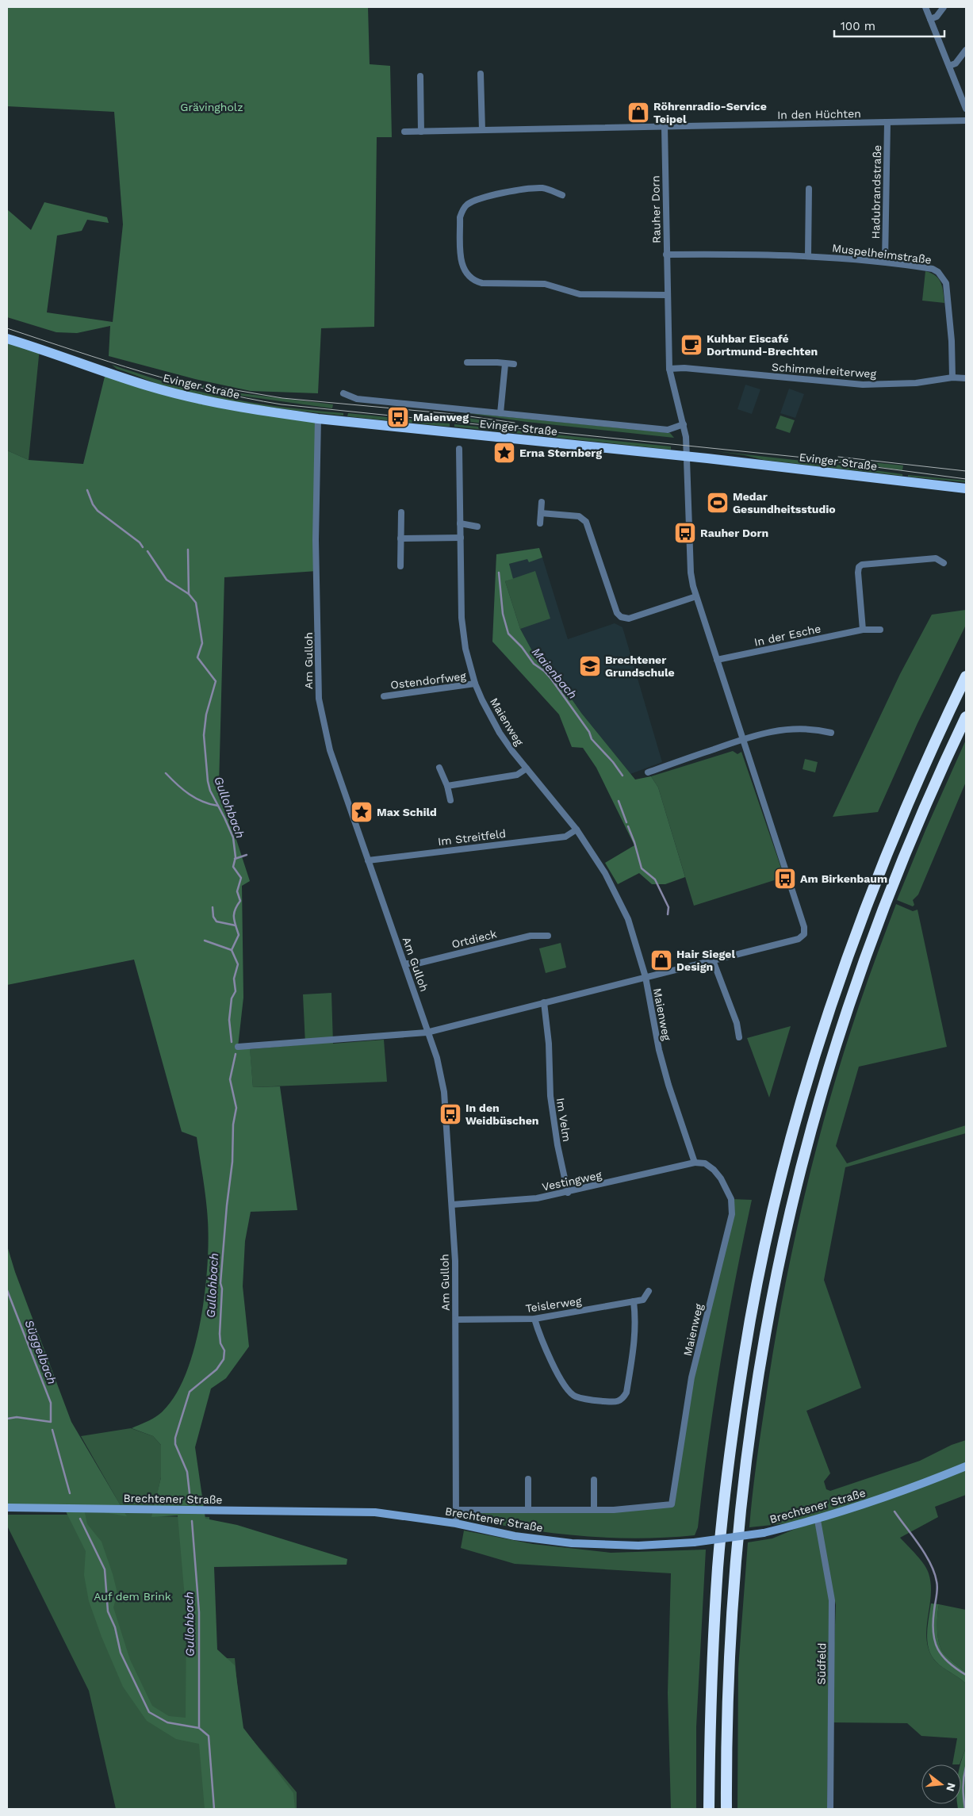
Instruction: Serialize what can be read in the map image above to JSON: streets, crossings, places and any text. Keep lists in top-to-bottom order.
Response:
{
  "streets": {
    "main road": ["Evinger Straße"],
    "street": [
      "In den Hüchten",
      "Hadubrandstraße",
      "Rauher Dorn",
      "Muspelheimstraße",
      "Schimmelreiterweg",
      "In der Esche",
      "Am Gulloh",
      "Ostendorfweg",
      "Maienweg",
      "Im Streitfeld",
      "Ortdieck",
      "Im Velm",
      "Vestingweg",
      "Teislerweg",
      "Brechtener Straße",
      "Südfeld"
    ]
  },
  "crossings": [
    ["In den Hüchten", "Hadubrandstraße"],
    ["In den Hüchten", "Rauher Dorn"],
    ["Hadubrandstraße", "Muspelheimstraße"],
    ["Rauher Dorn", "Muspelheimstraße"],
    ["Rauher Dorn", "Schimmelreiterweg"],
    ["Rauher Dorn", "Evinger Straße"],
    ["Muspelheimstraße", "Schimmelreiterweg"],
    ["Evinger Straße", "Am Gulloh"],
    ["Am Gulloh", "Im Streitfeld"],
    ["Am Gulloh", "Ortdieck"],
    ["Am Gulloh", "Vestingweg"],
    ["Am Gulloh", "Teislerweg"],
    ["Am Gulloh", "Brechtener Straße"],
    ["Ostendorfweg", "Maienweg"],
    ["Maienweg", "Im Streitfeld"],
    ["Maienweg", "Vestingweg"],
    ["Maienweg", "Brechtener Straße"],
    ["Im Velm", "Vestingweg"],
    ["Brechtener Straße", "Südfeld"]
  ],
  "water": ["Maienbach", "Gullohbach", "Süggelbach"],
  "parks": ["Grävingholz", "Auf dem Brink"],
  "places": {
    "shop": ["Röhrenradio-Service Teipel", "Hair Siegel Design"],
    "cafe": ["Kuhbar Eiscafé Dortmund-Brechten"],
    "bus stop": [
      "Maienweg",
      "Rauher Dorn",
      "Am Birkenbaum",
      "In den Weidbüschen"
    ],
    "place": ["Erna Sternberg", "Max Schild"],
    "sports": ["Medar Gesundheitsstudio"],
    "school or university": ["Brechtener Grundschule"]
  },
  "scale_bar": "100 m",
  "north": "right"
}
